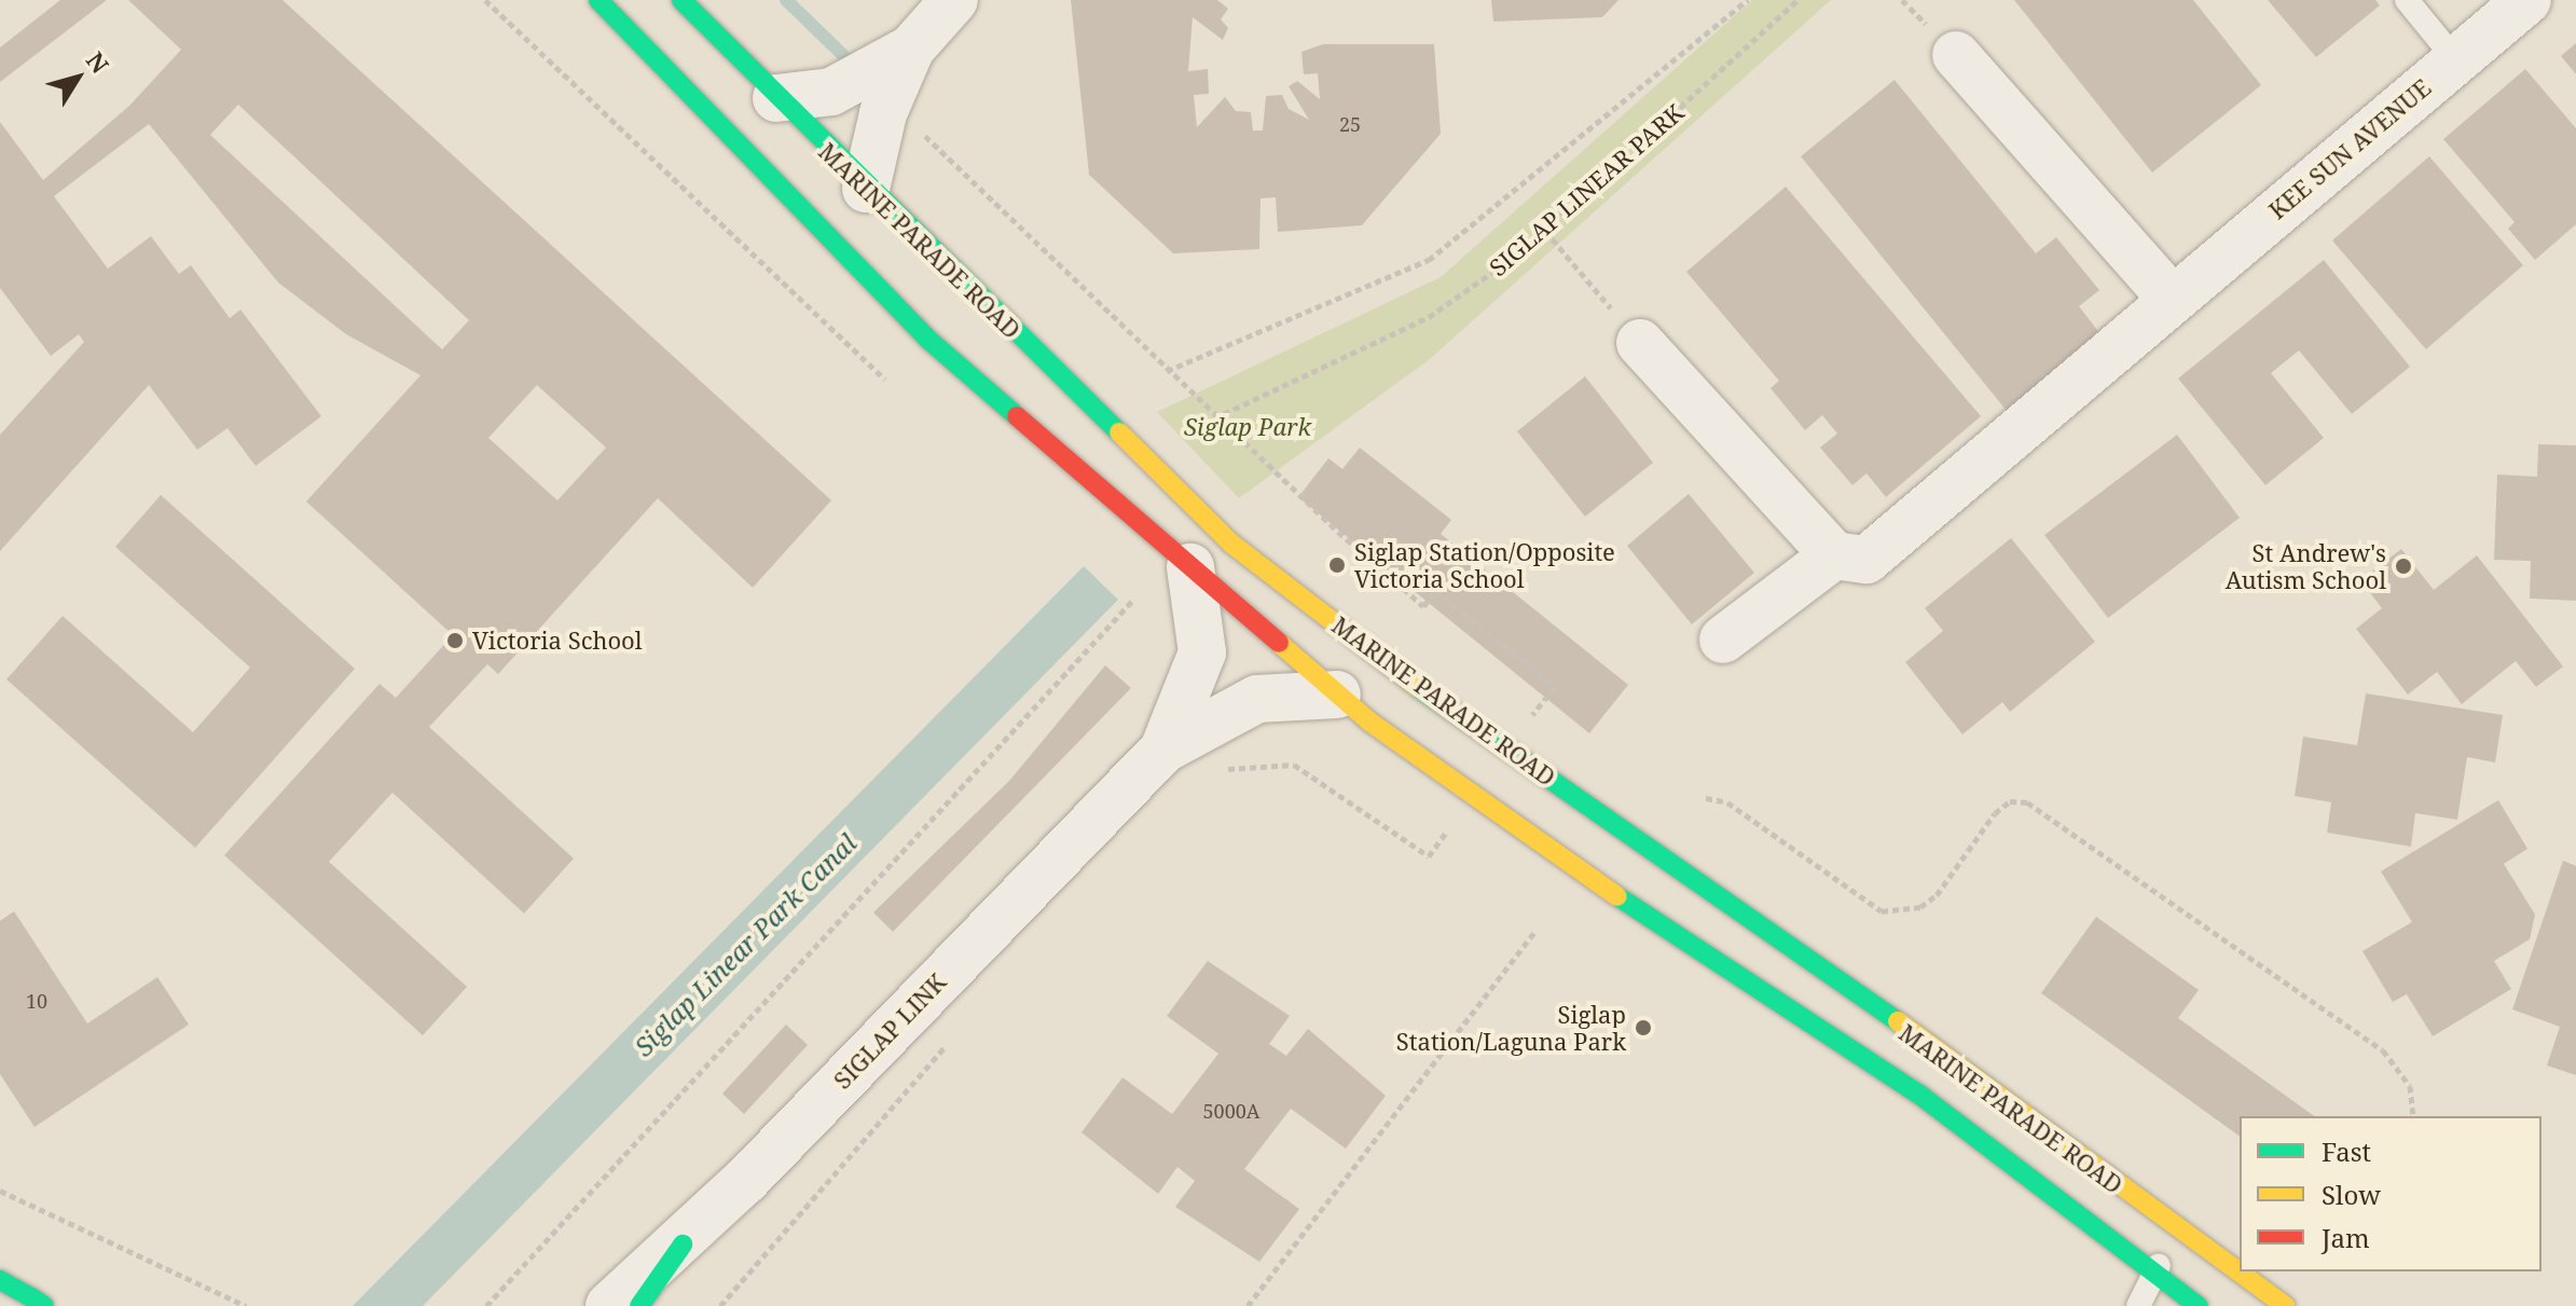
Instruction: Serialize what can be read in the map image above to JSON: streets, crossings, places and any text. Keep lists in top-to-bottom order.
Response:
{
  "streets": {
    "main road": ["MARINE PARADE ROAD"],
    "street": ["KEE SUN AVENUE", "SIGLAP LINK"],
    "path": ["SIGLAP LINEAR PARK"]
  },
  "crossings": [
    ["MARINE PARADE ROAD", "SIGLAP LINK"]
  ],
  "water": ["Siglap Linear Park Canal"],
  "parks": ["Siglap Park"],
  "places": [
    "Siglap Station/Opposite Victoria School",
    "St Andrew's Autism School",
    "Victoria School",
    "Siglap Station/Laguna Park"
  ],
  "house_numbers": ["25", "10", "5000A"],
  "legend": ["Fast", "Slow", "Jam"],
  "north": "top right"
}
